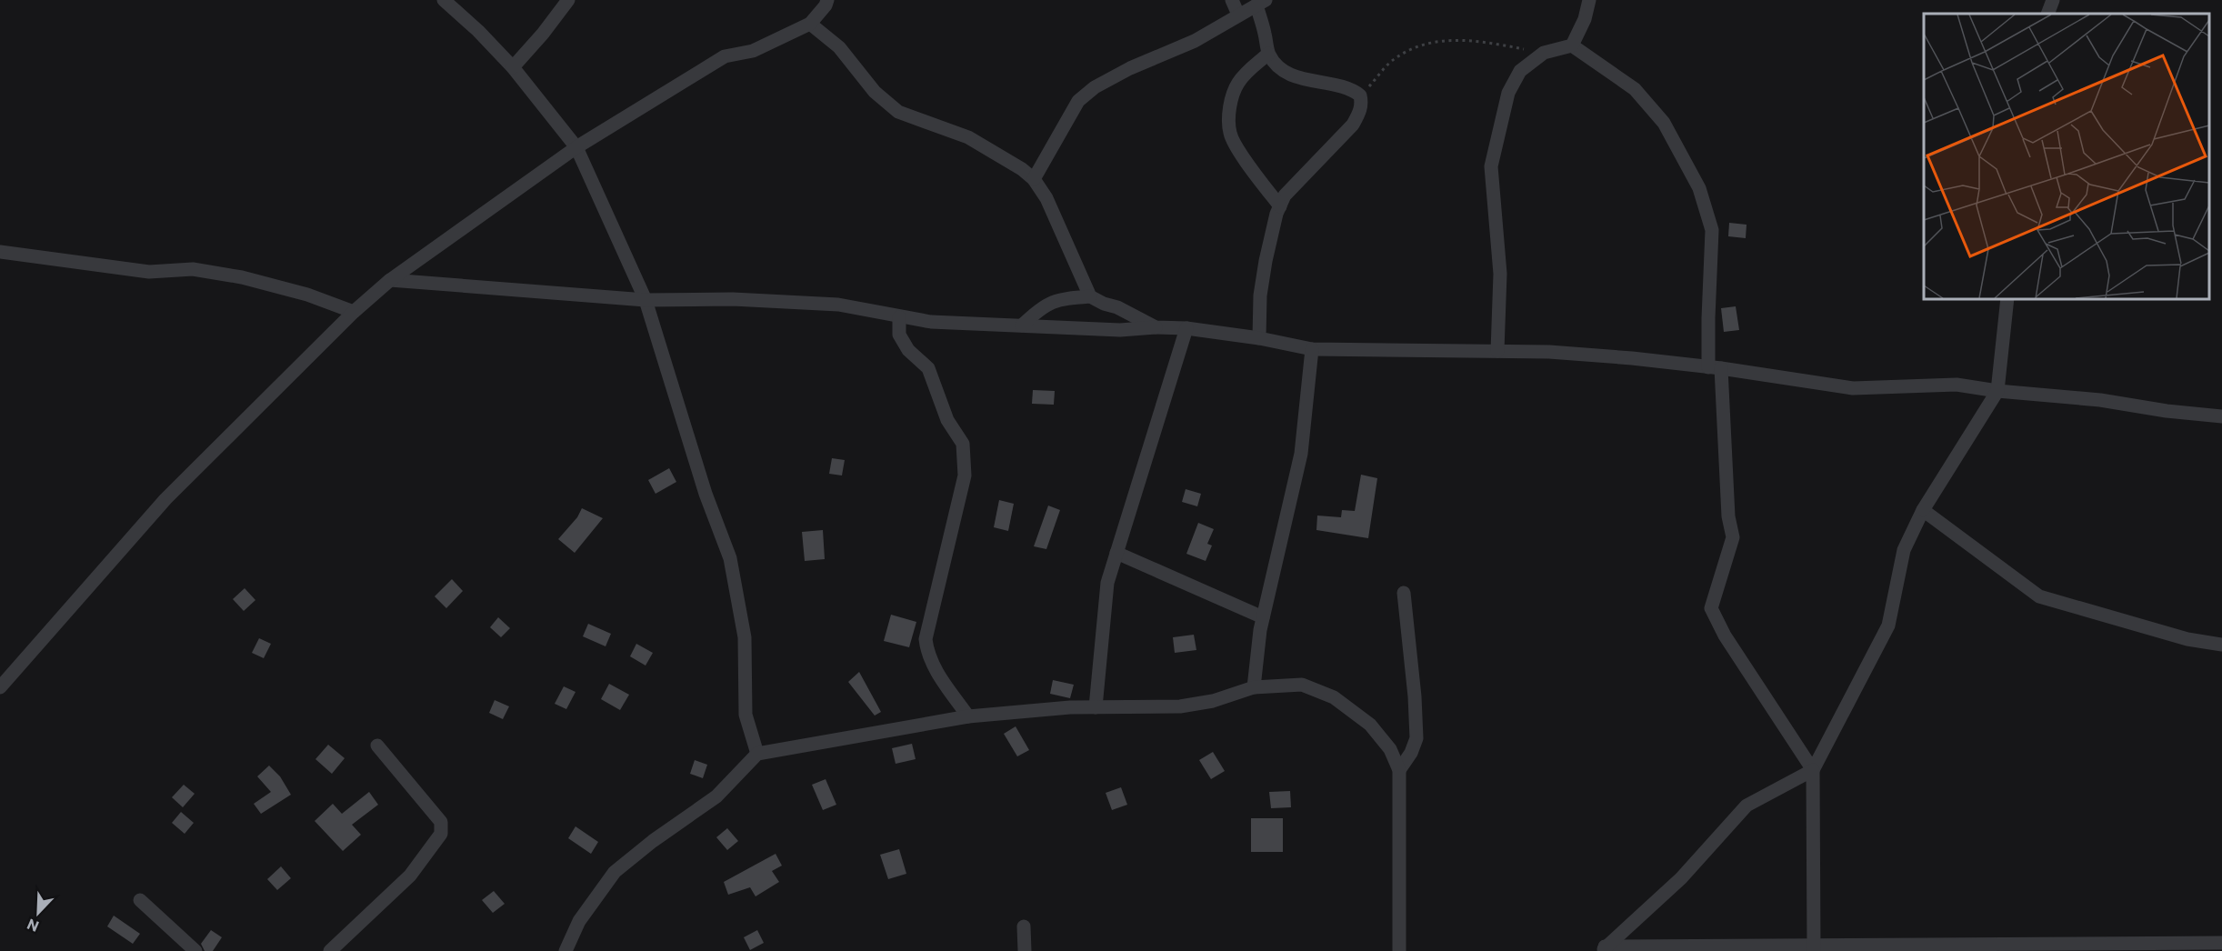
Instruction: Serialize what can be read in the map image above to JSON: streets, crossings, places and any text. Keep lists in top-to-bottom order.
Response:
{
  "north": "bottom left"
}
